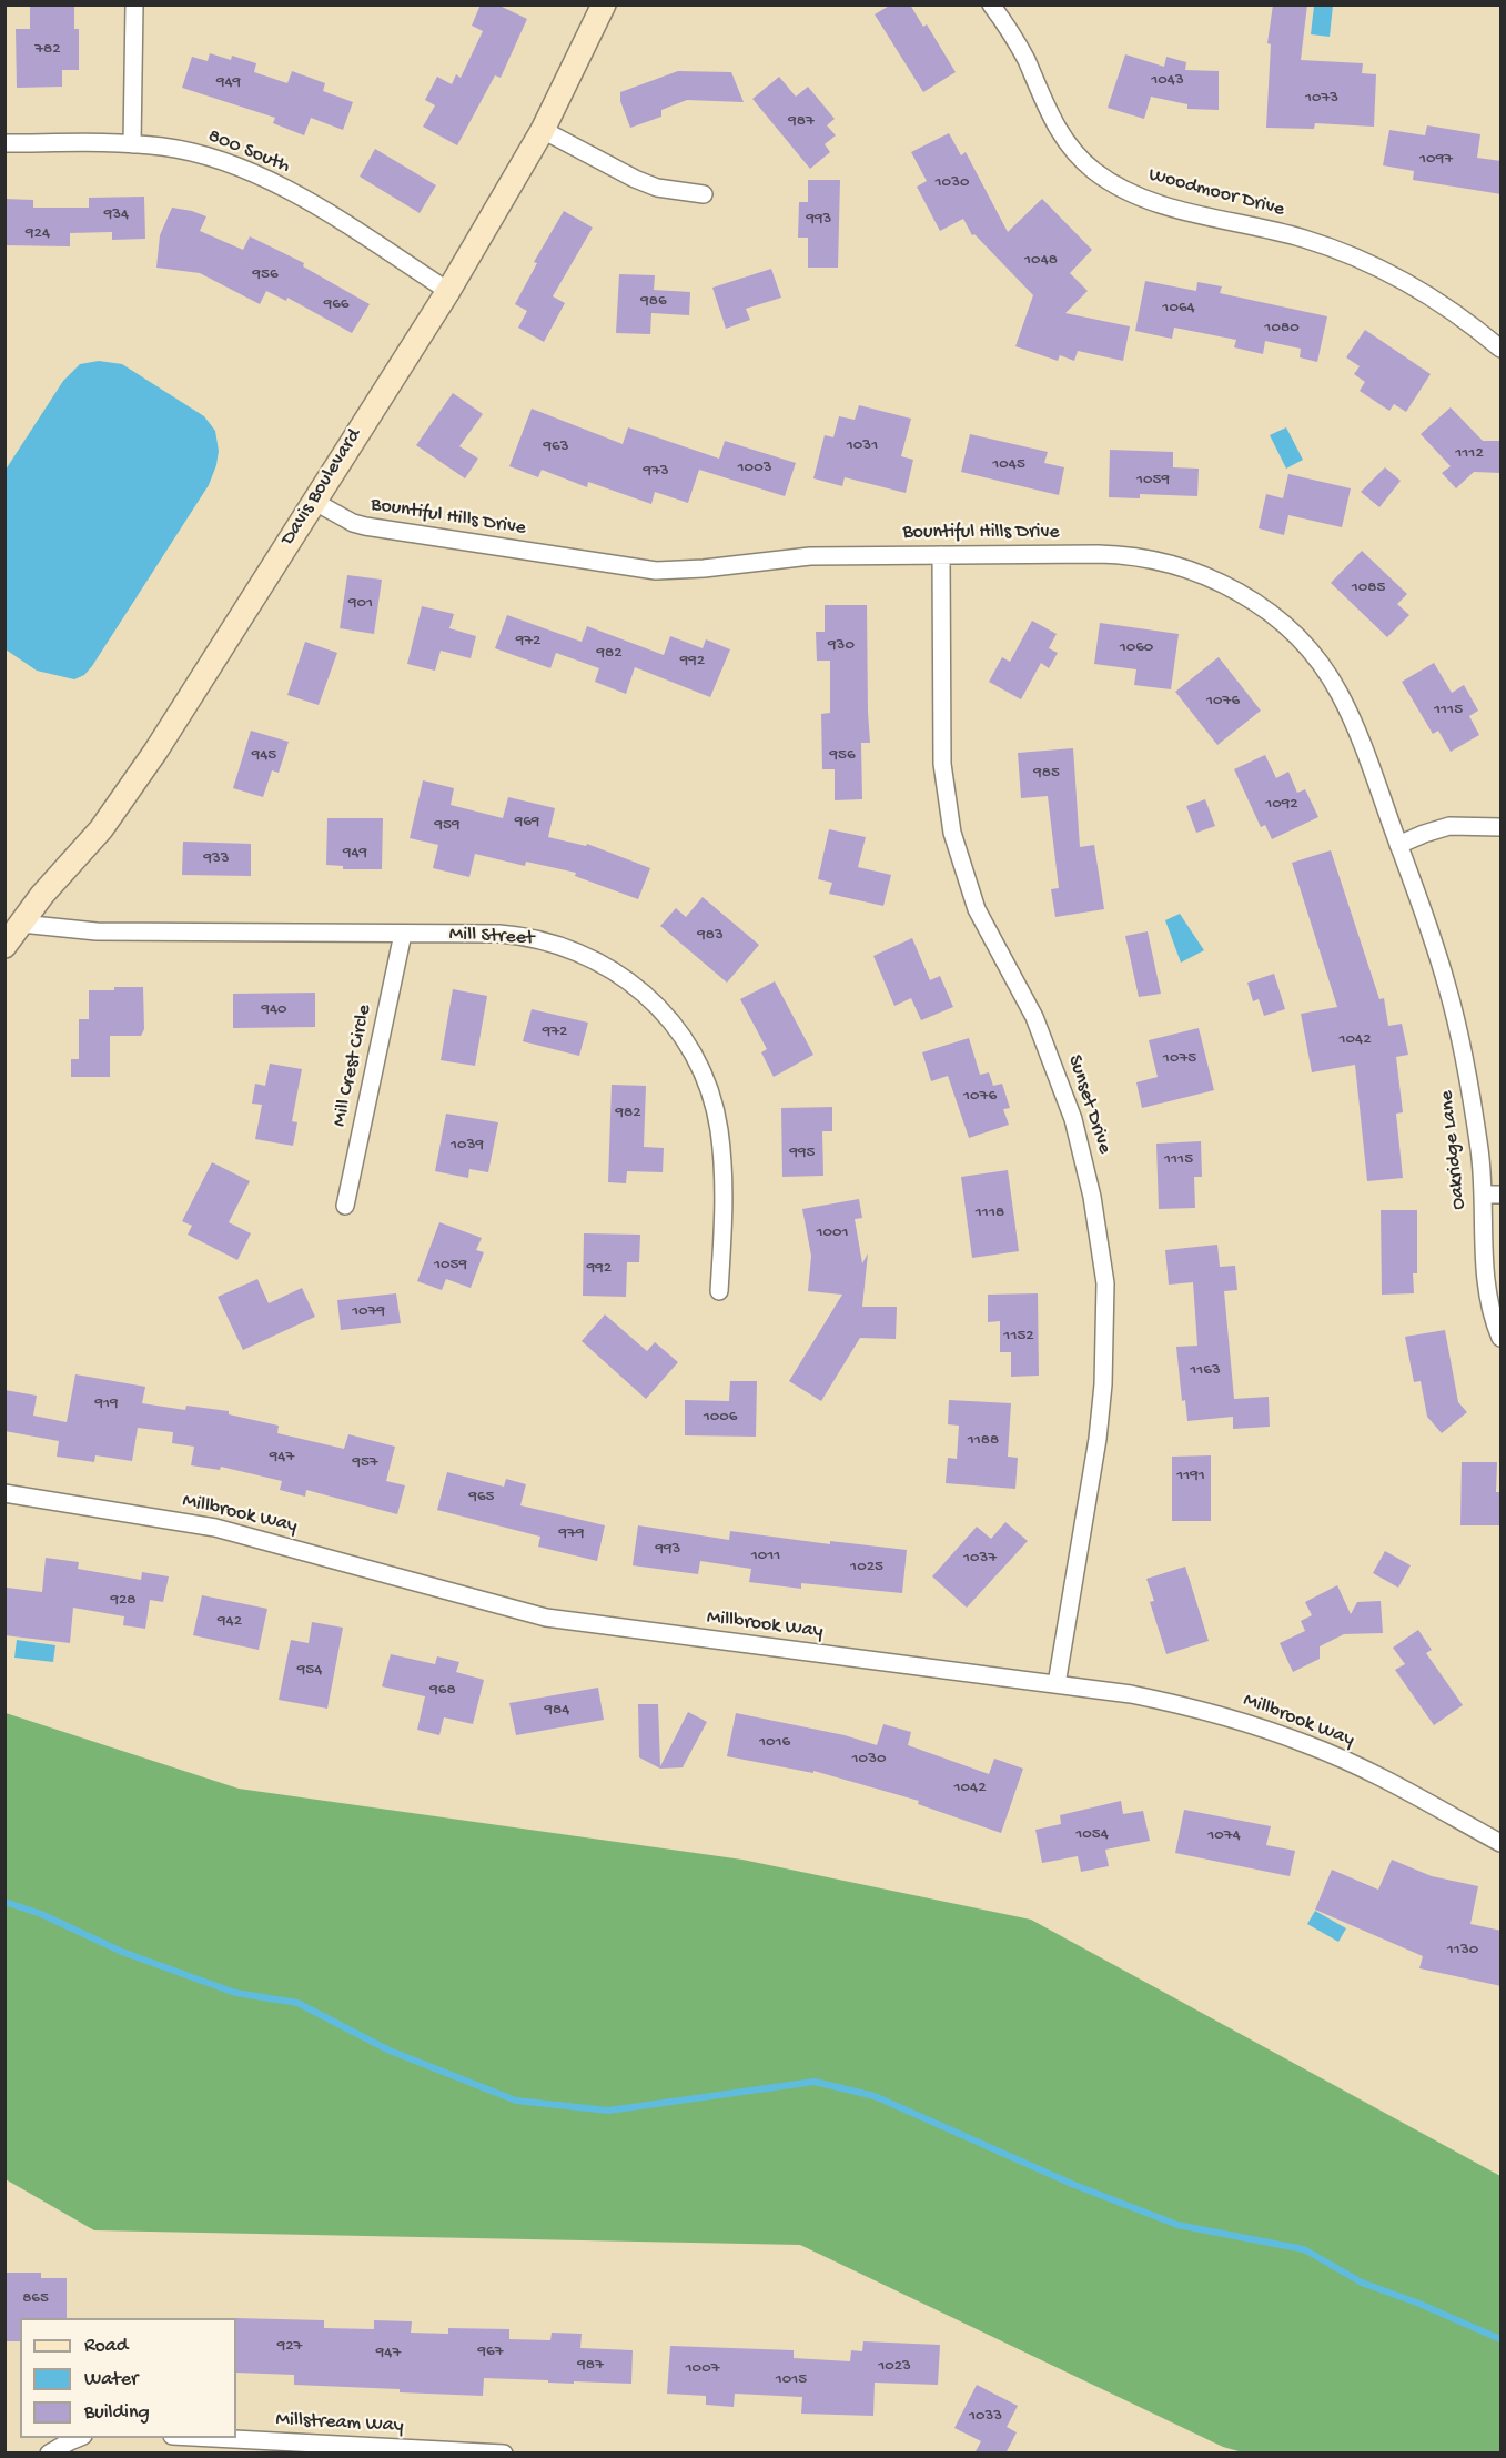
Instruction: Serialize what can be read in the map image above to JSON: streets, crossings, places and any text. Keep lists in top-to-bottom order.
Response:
{
  "streets": {
    "street": [
      "800 South",
      "Woodmoor Drive",
      "Davis Boulevard",
      "Bountiful Hills Drive",
      "Mill Street",
      "Mill Crest Circle",
      "Sunset Drive",
      "Oakridge Lane",
      "Millbrook Way",
      "Millstream Way"
    ]
  },
  "crossings": [
    ["800 South", "Davis Boulevard"],
    ["Davis Boulevard", "Bountiful Hills Drive"],
    ["Davis Boulevard", "Mill Street"],
    ["Bountiful Hills Drive", "Sunset Drive"],
    ["Bountiful Hills Drive", "Oakridge Lane"],
    ["Mill Street", "Mill Crest Circle"],
    ["Sunset Drive", "Millbrook Way"]
  ],
  "house_numbers": [
    "782",
    "1043",
    "949",
    "1073",
    "987",
    "1097",
    "1030",
    "934",
    "993",
    "924",
    "1048",
    "956",
    "986",
    "966",
    "1064",
    "1080",
    "1031",
    "963",
    "1112",
    "1045",
    "1003",
    "973",
    "1059",
    "1085",
    "901",
    "972",
    "930",
    "1060",
    "982",
    "992",
    "1076",
    "1115",
    "945",
    "956",
    "985",
    "1092",
    "969",
    "959",
    "949",
    "933",
    "983",
    "940",
    "972",
    "1042",
    "1075",
    "1076",
    "982",
    "1039",
    "995",
    "1115",
    "1118",
    "1001",
    "1059",
    "992",
    "1079",
    "1152",
    "1163",
    "919",
    "1006",
    "1188",
    "947",
    "957",
    "1191",
    "965",
    "979",
    "993",
    "1011",
    "1037",
    "1025",
    "928",
    "942",
    "954",
    "968",
    "984",
    "1016",
    "1030",
    "1042",
    "1054",
    "1074",
    "1130",
    "865",
    "927",
    "967",
    "947",
    "987",
    "1023",
    "1007",
    "1015",
    "1033"
  ],
  "legend": ["Road", "Water", "Building"]
}
